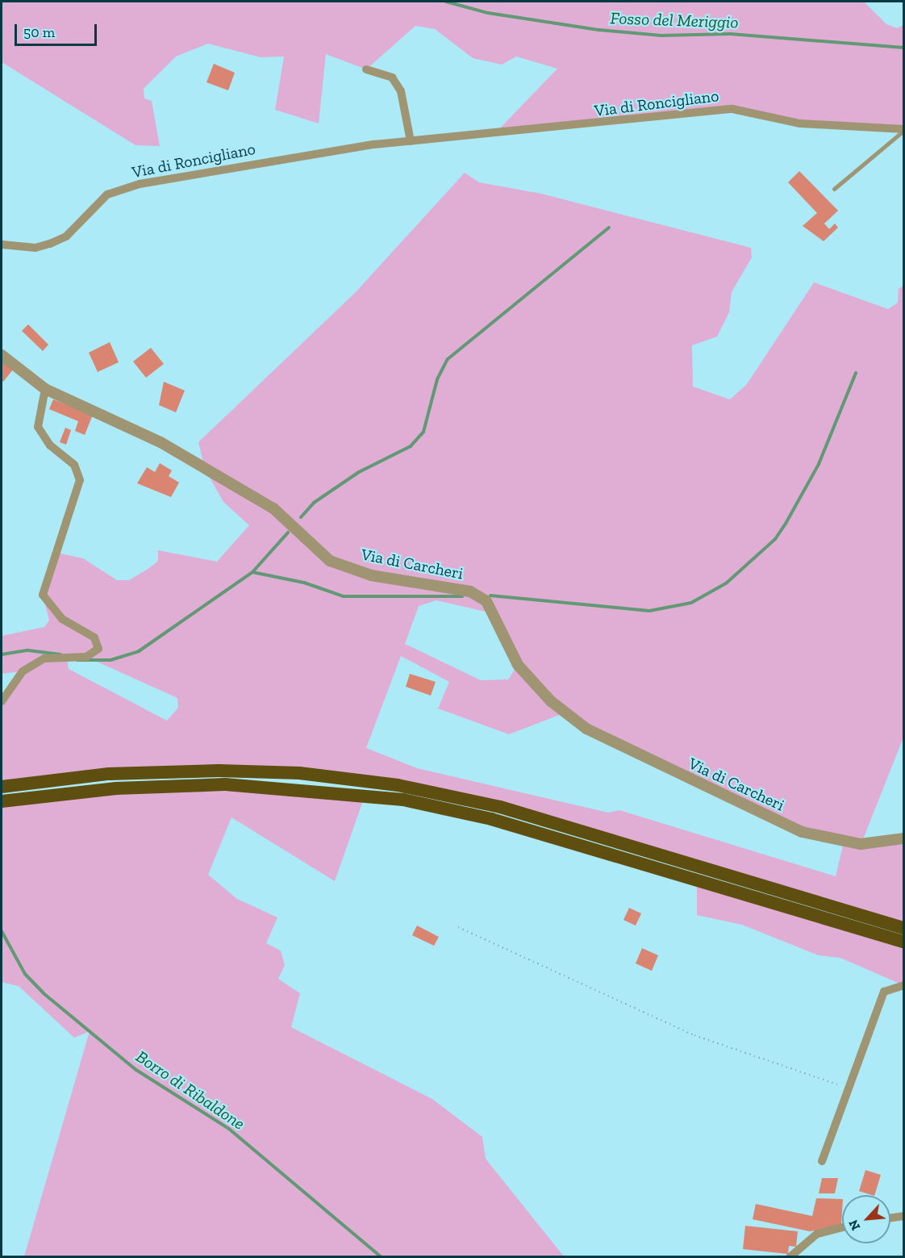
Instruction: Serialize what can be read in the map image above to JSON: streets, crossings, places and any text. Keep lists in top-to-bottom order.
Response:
{
  "streets": {
    "street": ["Via di Roncigliano", "Via di Carcheri"]
  },
  "water": ["Fosso del Meriggio", "Borro di Ribaldone"],
  "scale_bar": "50 m",
  "north": "bottom left"
}
